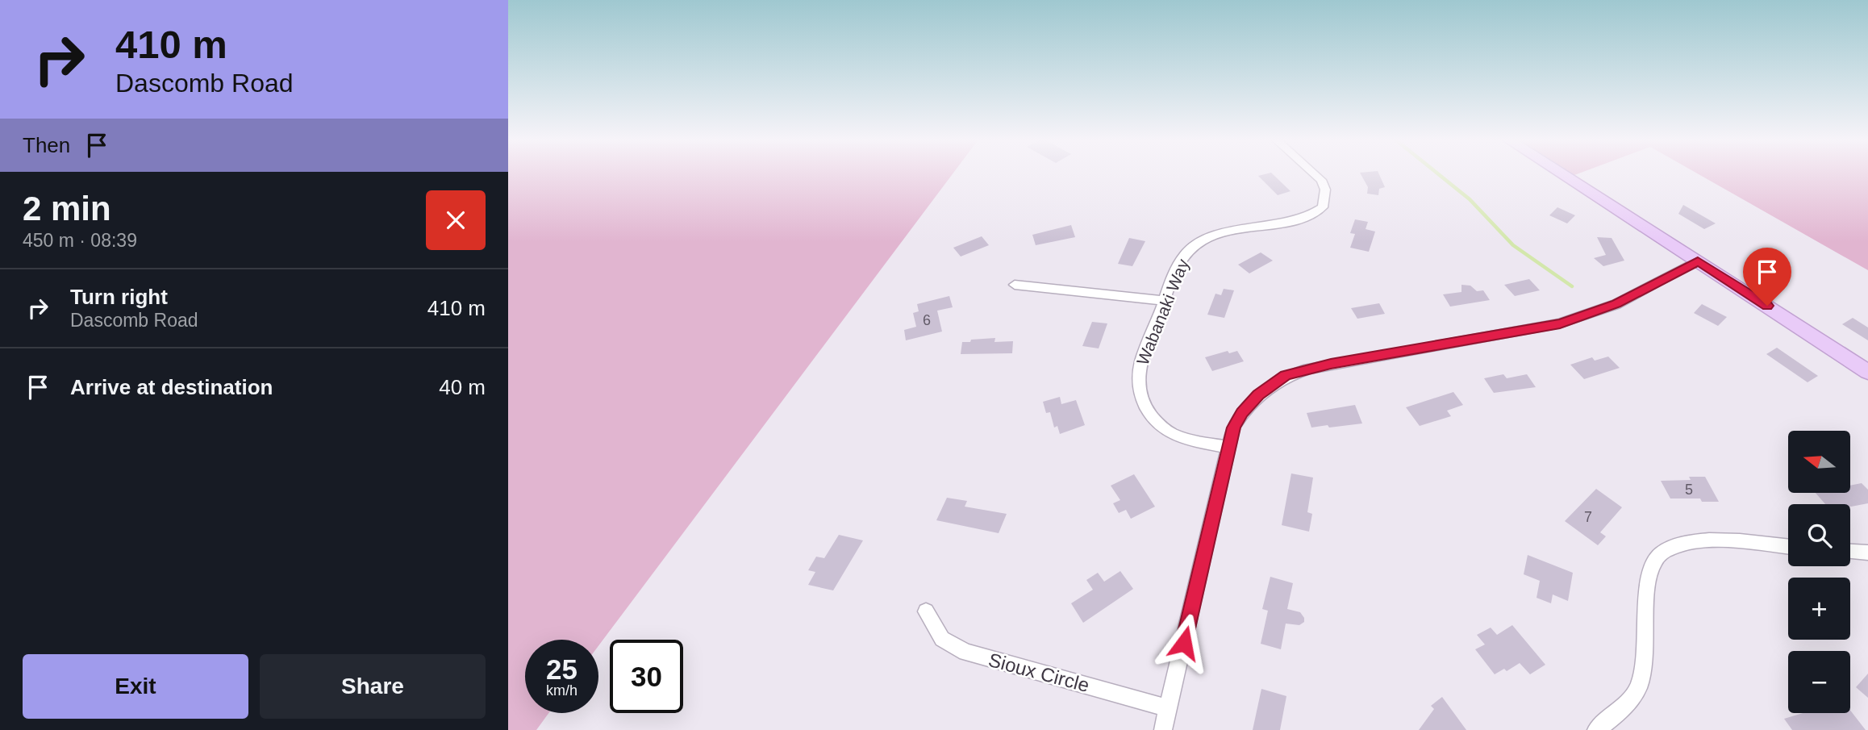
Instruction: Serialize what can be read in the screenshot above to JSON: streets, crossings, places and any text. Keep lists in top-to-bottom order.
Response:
{
  "streets": {
    "street": ["Wabanaki Way", "Sioux Circle"]
  },
  "house_numbers": ["6", "5", "7"],
  "north": "left",
  "page": {
    "turn": ["410 m", "Dascomb Road"],
    "then": "Then",
    "heading": ["2 min", "450 m · 08:39"],
    "list": [
      {
        "name": "Turn right",
        "note": "Dascomb Road",
        "value": "410 m"
      },
      {
        "name": "Arrive at destination",
        "value": "40 m"
      }
    ],
    "map_buttons": ["+", "−"],
    "speed": "25 km/h",
    "limit": "30",
    "buttons": ["Exit", "Share"]
  }
}
